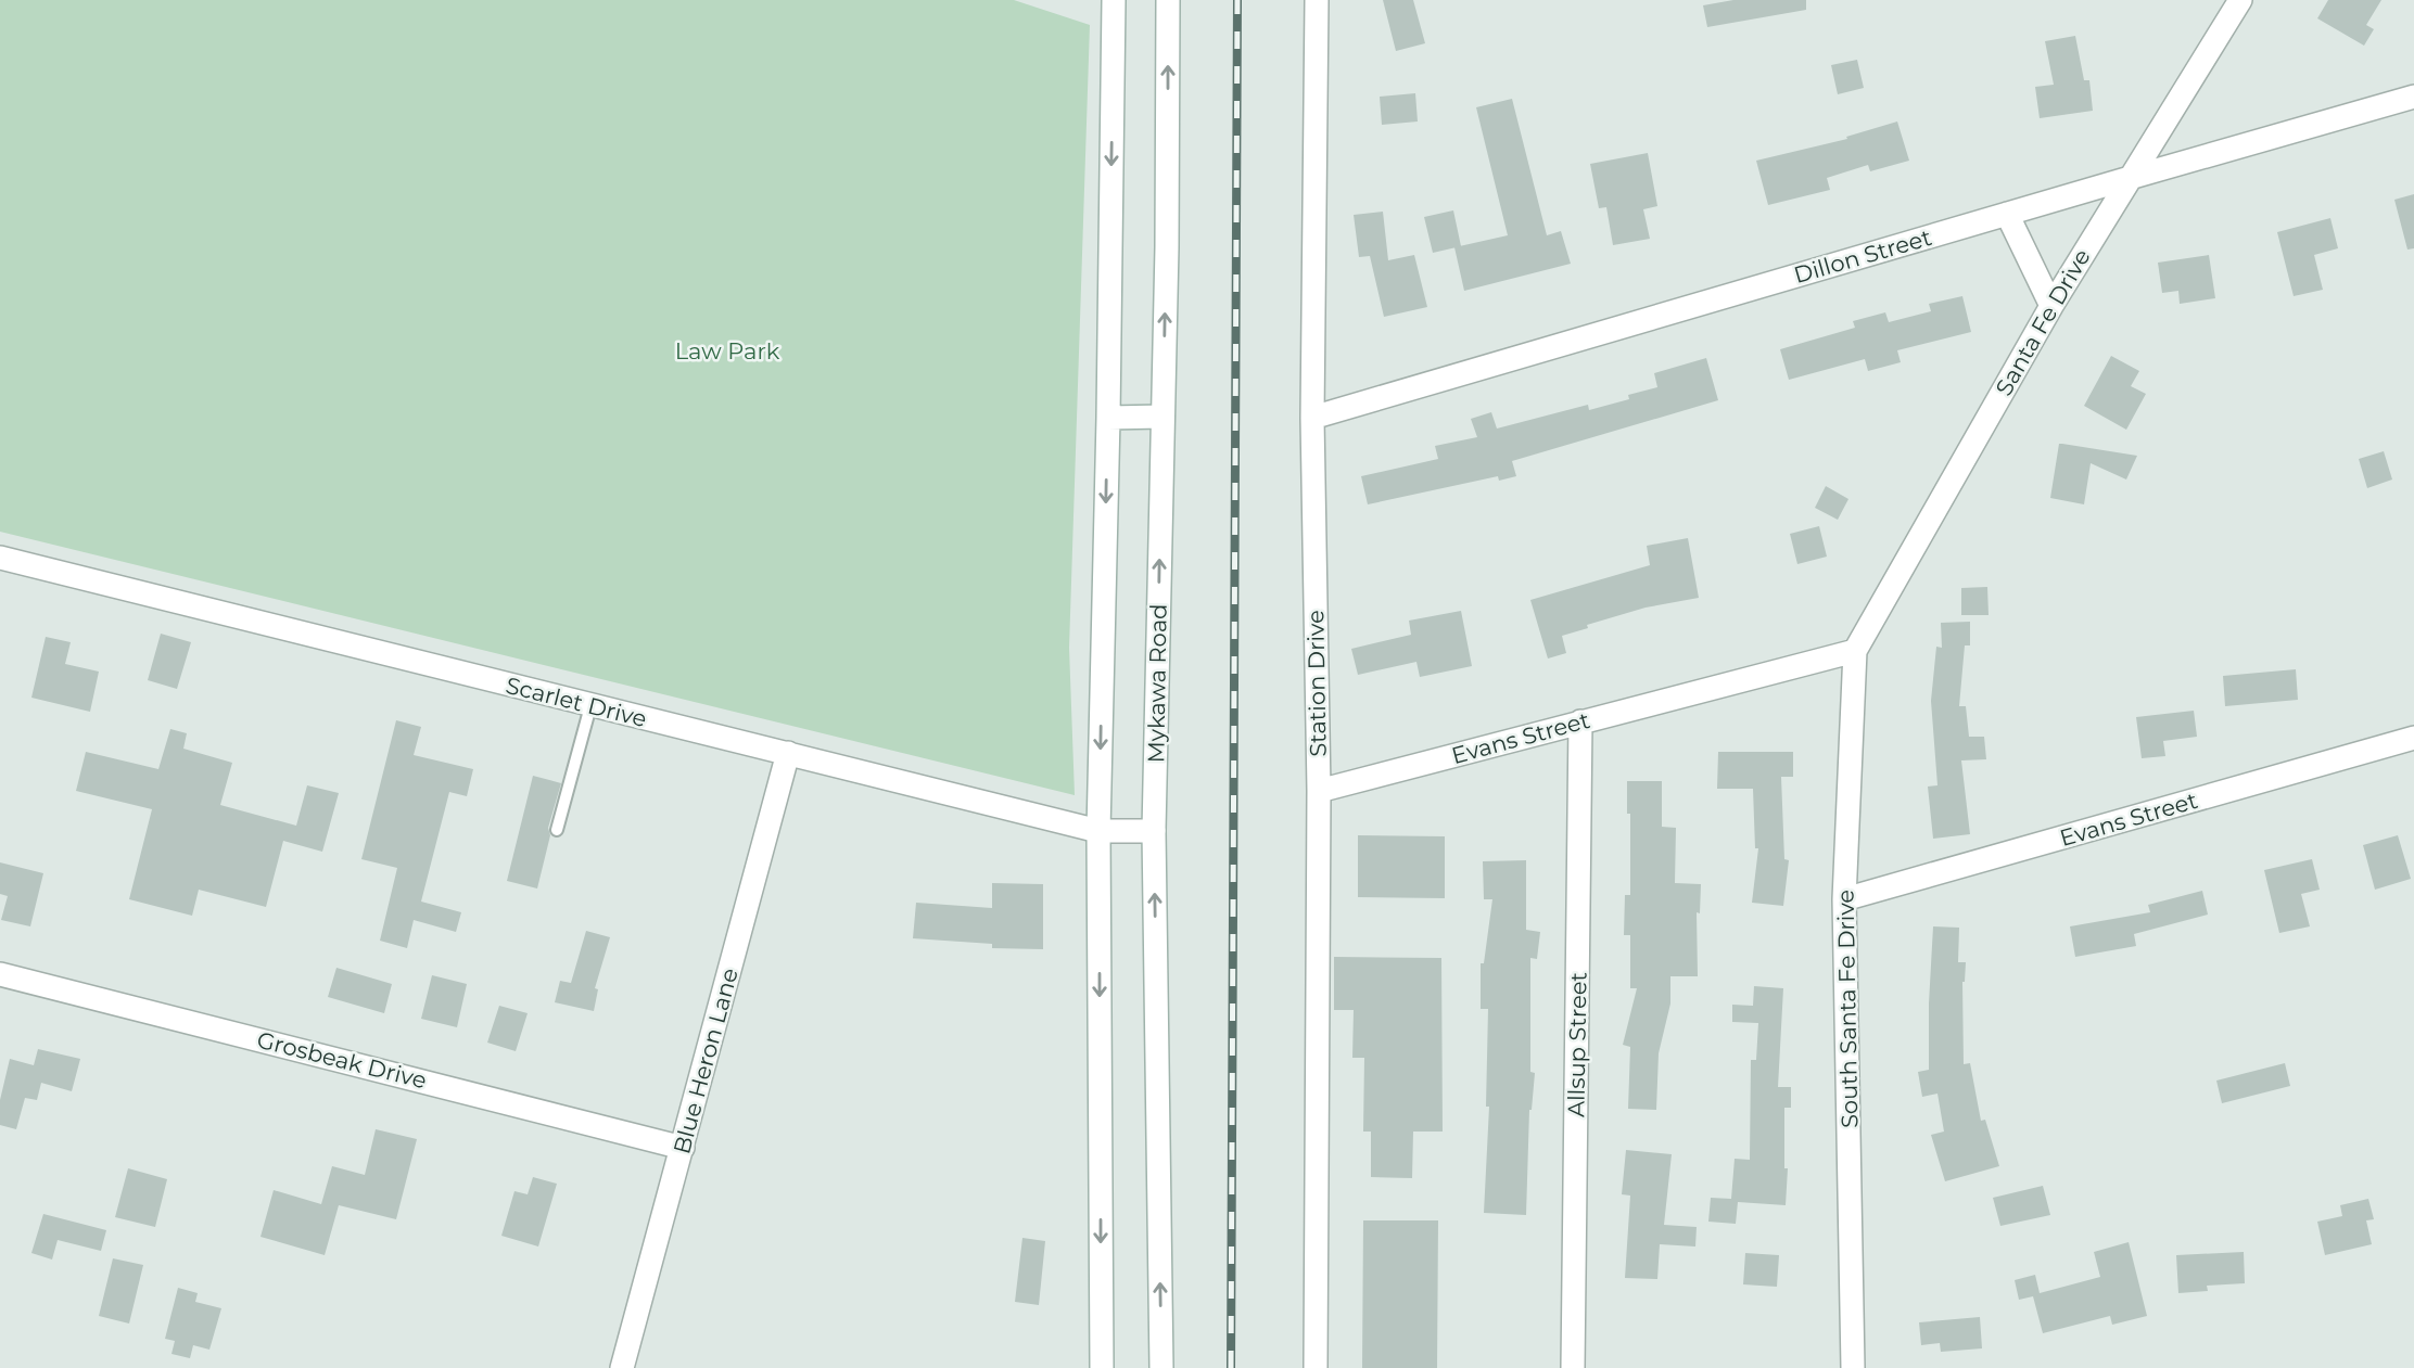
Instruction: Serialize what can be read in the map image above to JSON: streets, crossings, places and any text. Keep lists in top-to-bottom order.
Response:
{
  "streets": {
    "street": [
      "Dillon Street",
      "Santa Fe Drive",
      "Mykawa Road",
      "Station Drive",
      "Scarlet Drive",
      "Evans Street",
      "South Santa Fe Drive",
      "Allsup Street",
      "Grosbeak Drive",
      "Blue Heron Lane"
    ]
  },
  "crossings": [
    ["Dillon Street", "Santa Fe Drive"],
    ["Dillon Street", "Station Drive"],
    ["Santa Fe Drive", "Evans Street"],
    ["Santa Fe Drive", "South Santa Fe Drive"],
    ["Mykawa Road", "Scarlet Drive"],
    ["Station Drive", "Evans Street"],
    ["Scarlet Drive", "Blue Heron Lane"],
    ["Evans Street", "South Santa Fe Drive"],
    ["Evans Street", "Allsup Street"],
    ["Grosbeak Drive", "Blue Heron Lane"]
  ],
  "parks": ["Law Park"]
}
